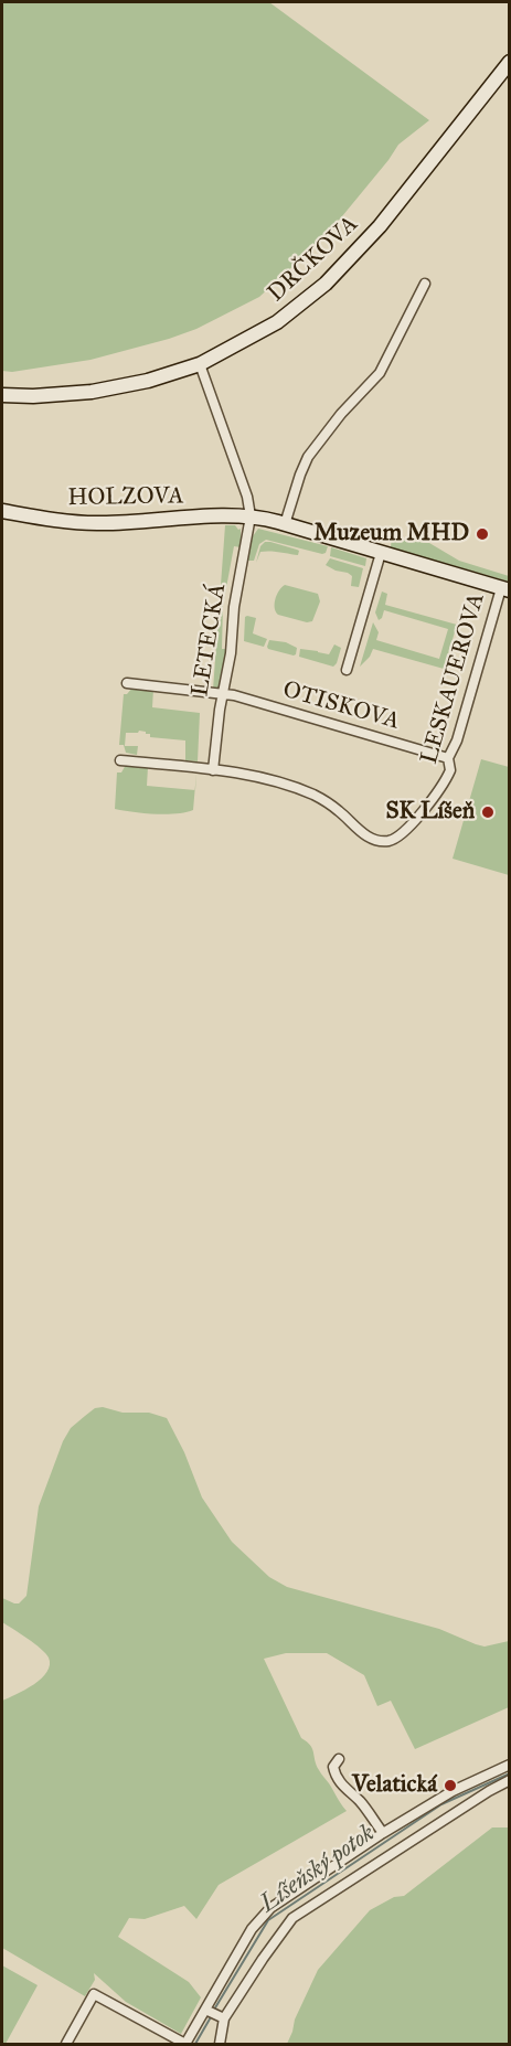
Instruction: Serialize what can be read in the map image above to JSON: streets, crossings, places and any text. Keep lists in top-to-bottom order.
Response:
{
  "streets": {
    "street": [
      "DRČKOVA",
      "HOLZOVA",
      "LETECKÁ",
      "LESKAUEROVA",
      "OTISKOVA"
    ]
  },
  "crossings": [
    ["HOLZOVA", "LETECKÁ"],
    ["HOLZOVA", "LESKAUEROVA"],
    ["LETECKÁ", "LESKAUEROVA"],
    ["LETECKÁ", "OTISKOVA"],
    ["LESKAUEROVA", "OTISKOVA"]
  ],
  "water": ["Líšeňský potok"],
  "places": ["Muzeum MHD", "SK Líšeň", "Velatická"]
}
